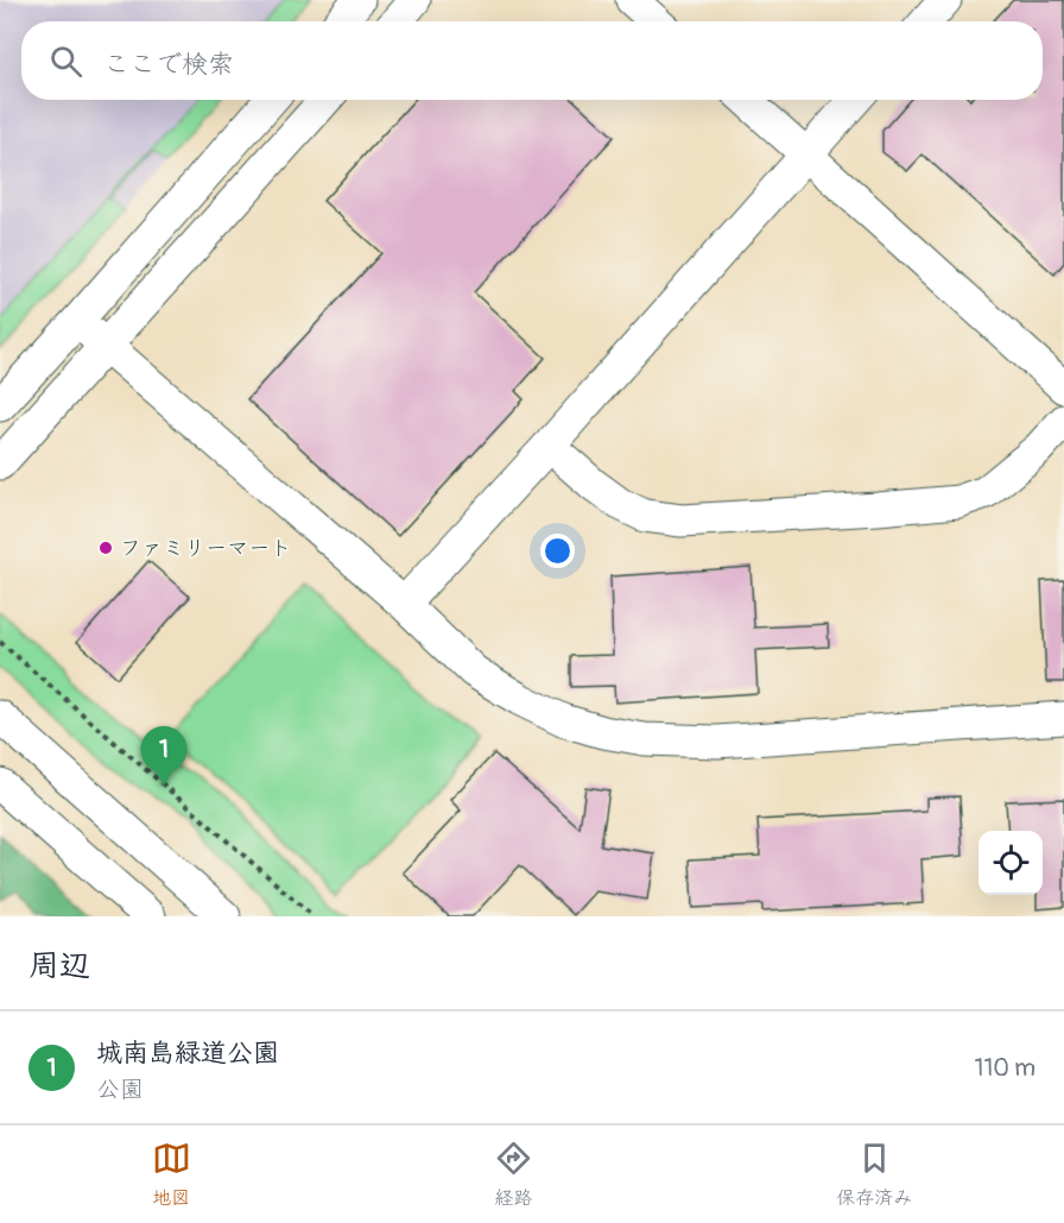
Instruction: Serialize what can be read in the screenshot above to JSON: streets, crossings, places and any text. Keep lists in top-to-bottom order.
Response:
{
  "places": ["ファミリーマート"],
  "page": {
    "search": "ここで検索",
    "pins": "1",
    "heading": "周辺",
    "list": [
      {
        "mark": "1",
        "name": "城南島緑道公園",
        "note": "公園",
        "value": "110 m"
      }
    ],
    "nav": ["地図", "経路", "保存済み"]
  }
}
